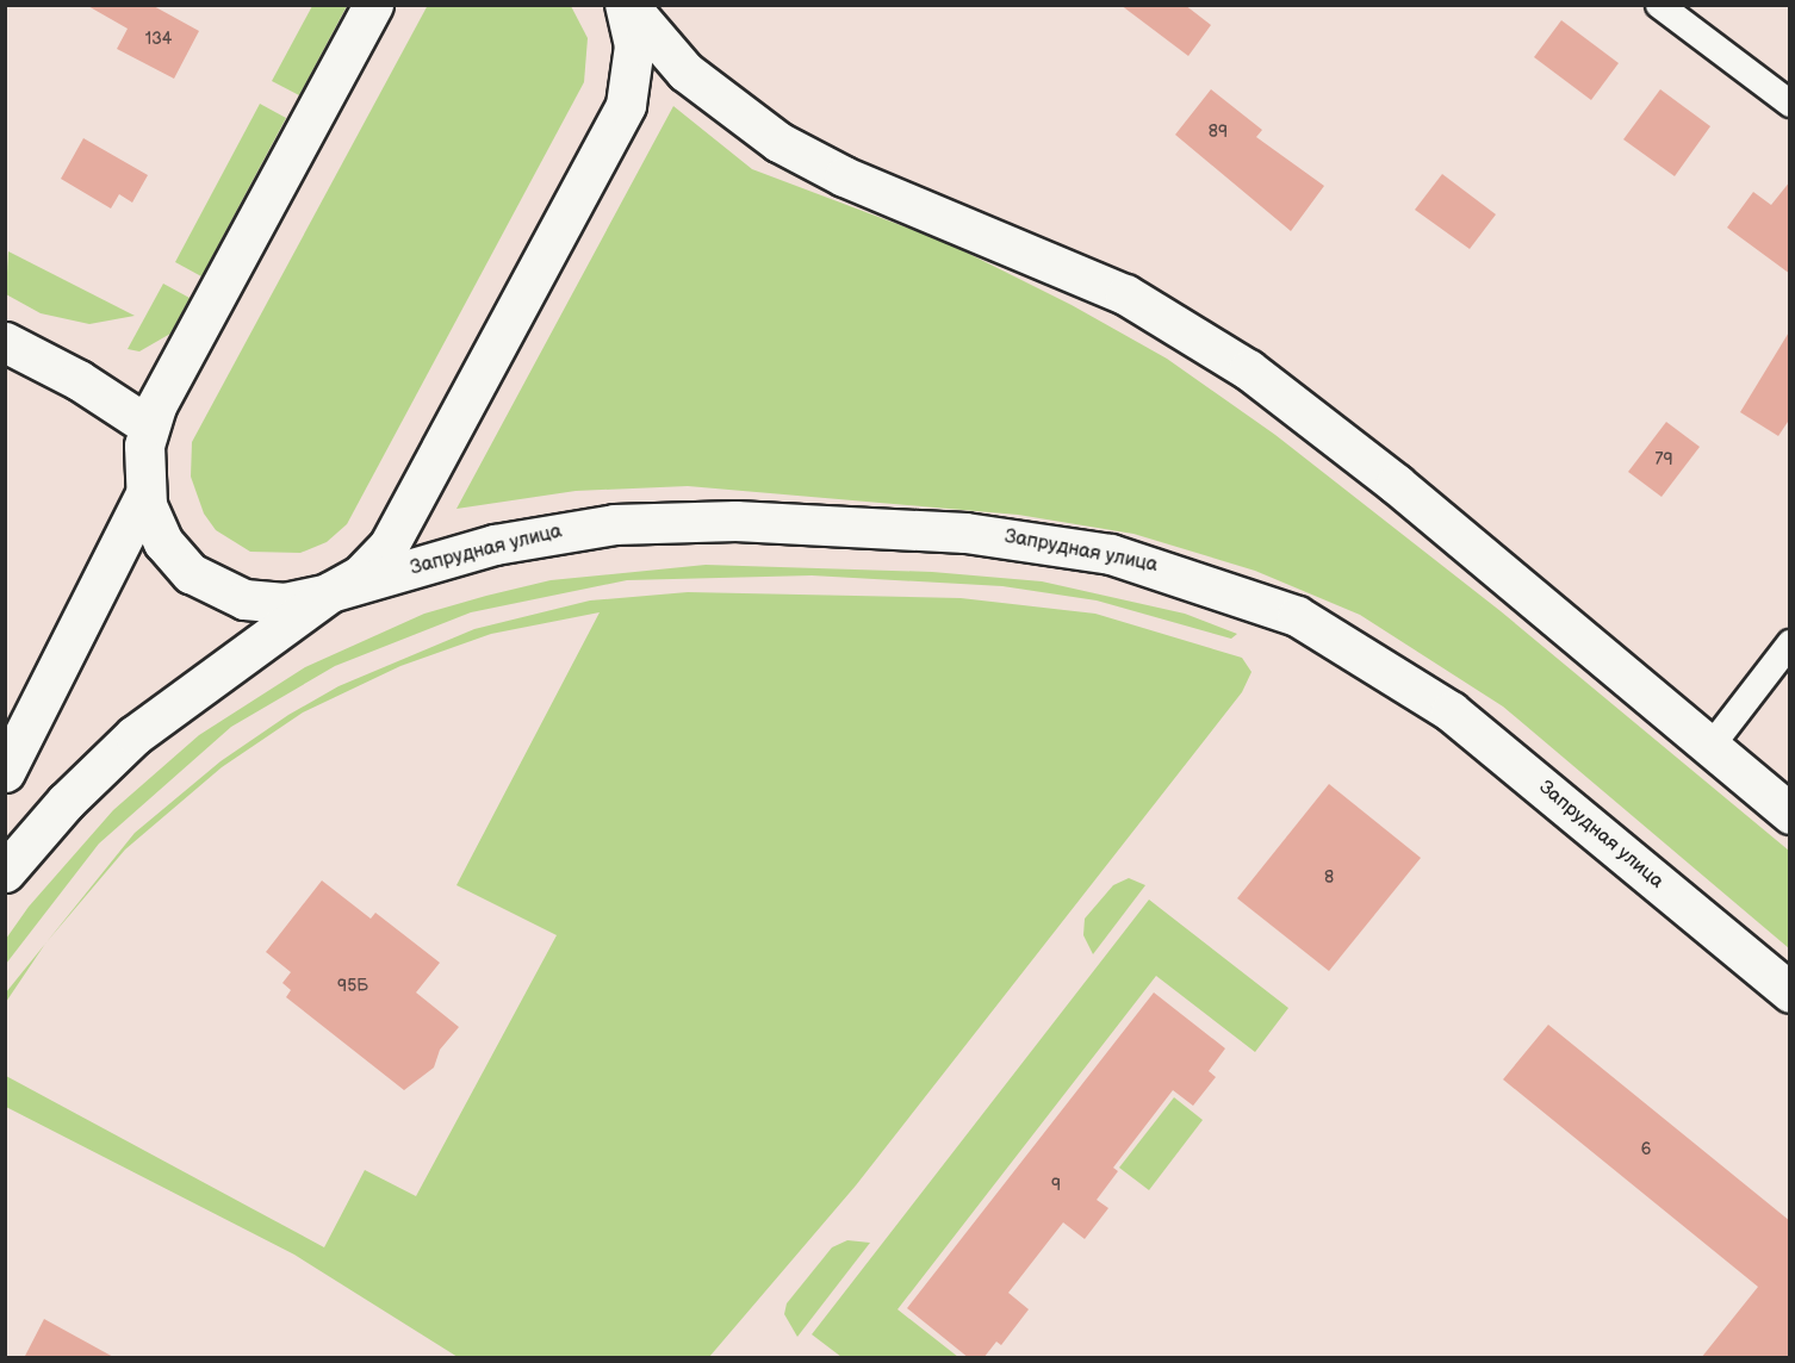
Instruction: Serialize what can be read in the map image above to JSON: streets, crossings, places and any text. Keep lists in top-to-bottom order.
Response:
{
  "streets": {
    "main road": ["Запрудная улица"]
  },
  "house_numbers": [
    "134",
    "89",
    "79",
    "8",
    "95Б",
    "6",
    "9"
  ]
}
